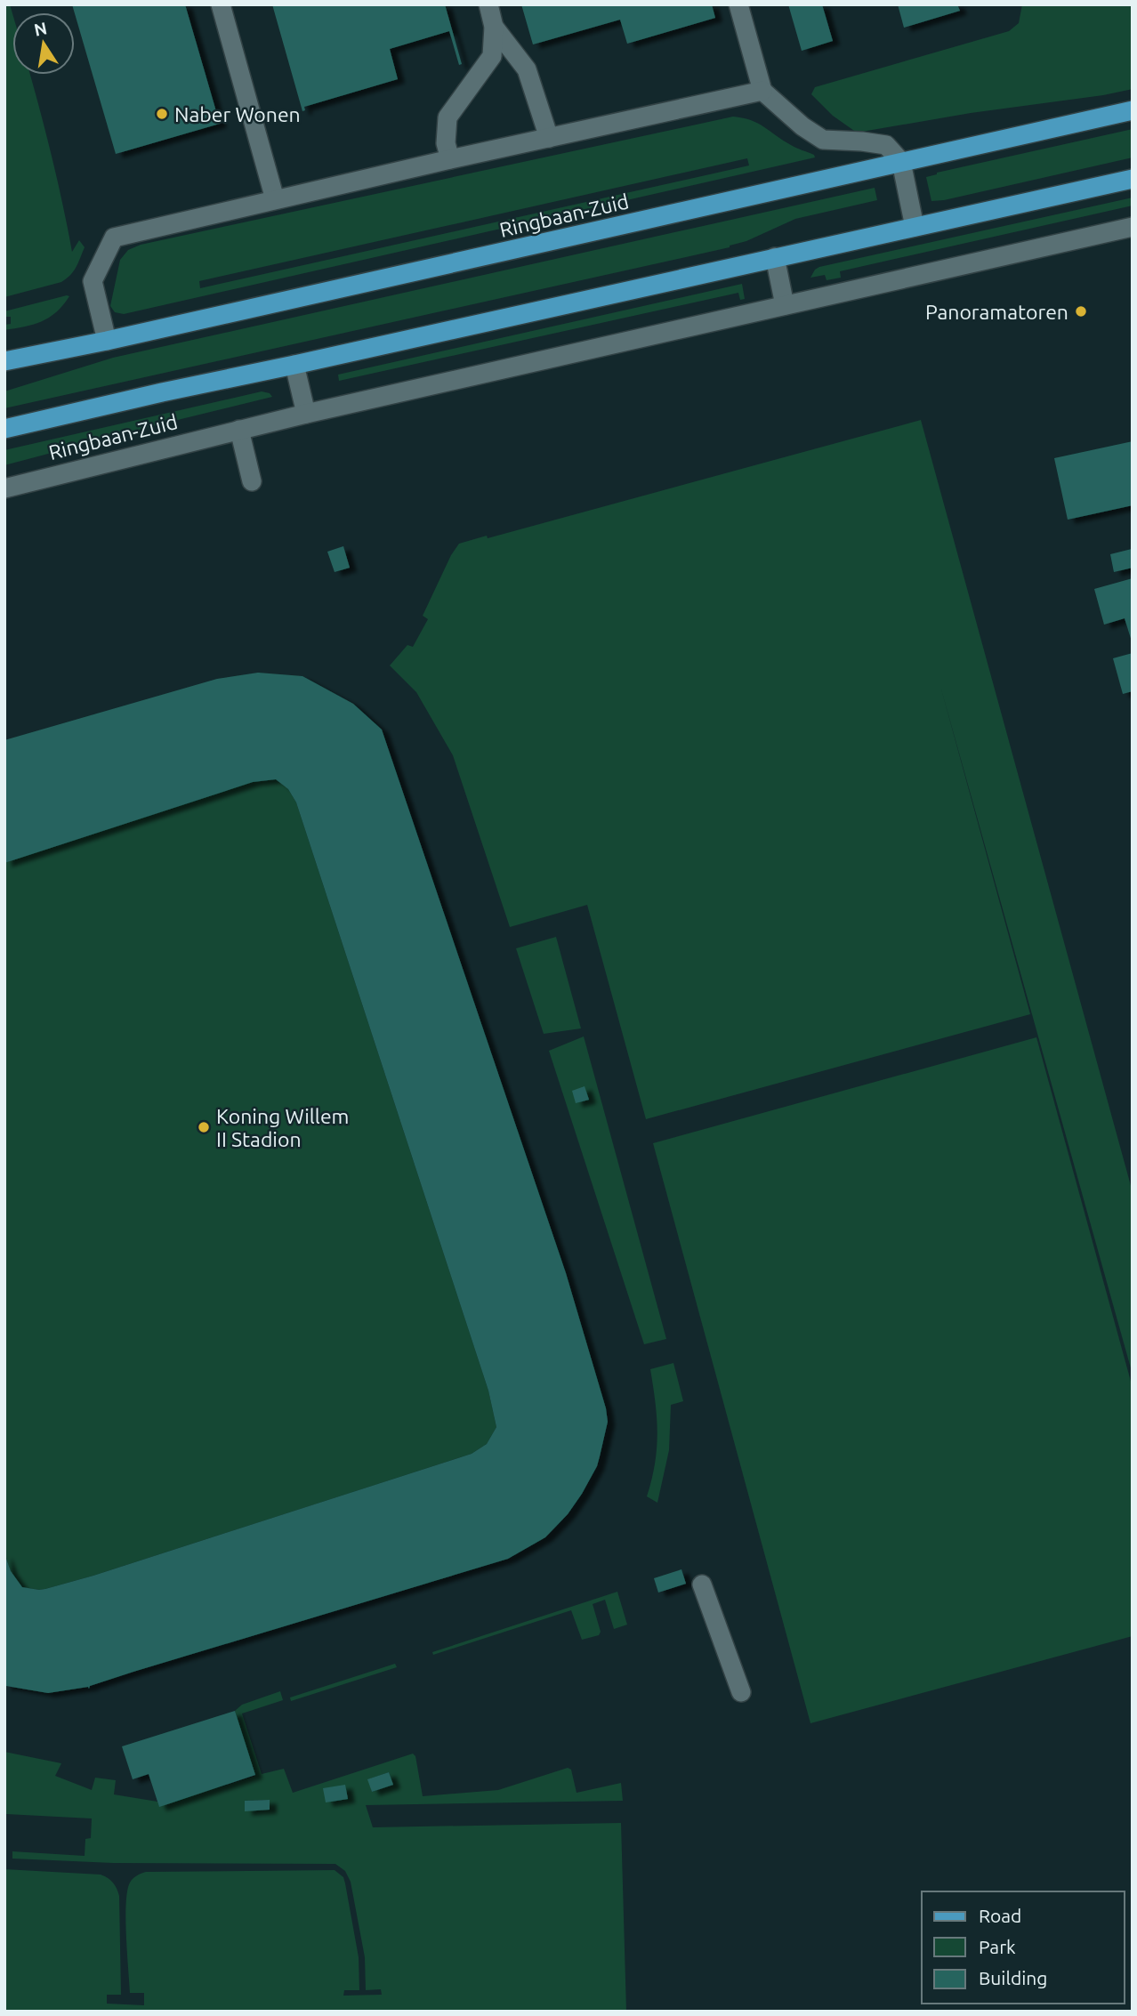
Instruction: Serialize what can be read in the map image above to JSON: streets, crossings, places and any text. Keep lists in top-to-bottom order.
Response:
{
  "streets": {
    "main road": ["Ringbaan-Zuid"]
  },
  "places": ["Naber Wonen", "Panoramatoren", "Koning Willem II Stadion"],
  "legend": ["Road", "Park", "Building"],
  "north": "top"
}
